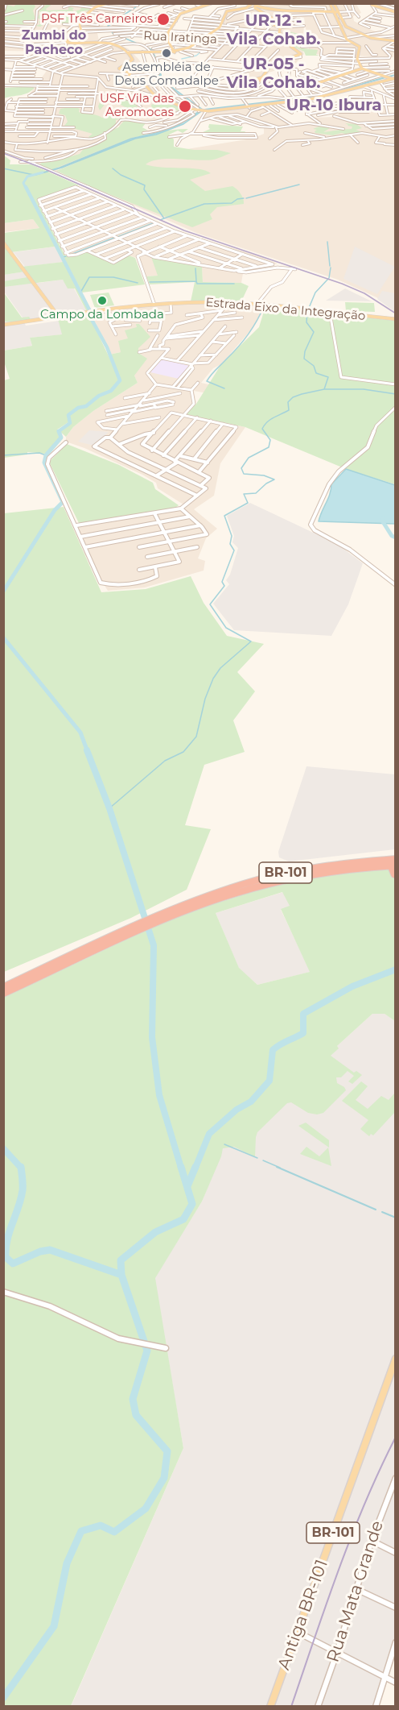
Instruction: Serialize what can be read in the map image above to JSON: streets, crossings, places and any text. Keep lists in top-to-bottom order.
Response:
{
  "streets": {
    "highway": ["BR-101"],
    "main road": ["Estrada Eixo da Integração", "Antiga BR-101"],
    "street": ["Rua Iratinga", "Rua Mata Grande"]
  },
  "districts": [
    "UR-12 - Vila Cohab.",
    "Zumbi do Pacheco",
    "UR-05 - Vila Cohab.",
    "UR-10 Ibura"
  ],
  "places": [
    "PSF Três Carneiros",
    "Assembléia de Deus Comadalpe",
    "USF Vila das Aeromocas",
    "Campo da Lombada"
  ]
}
